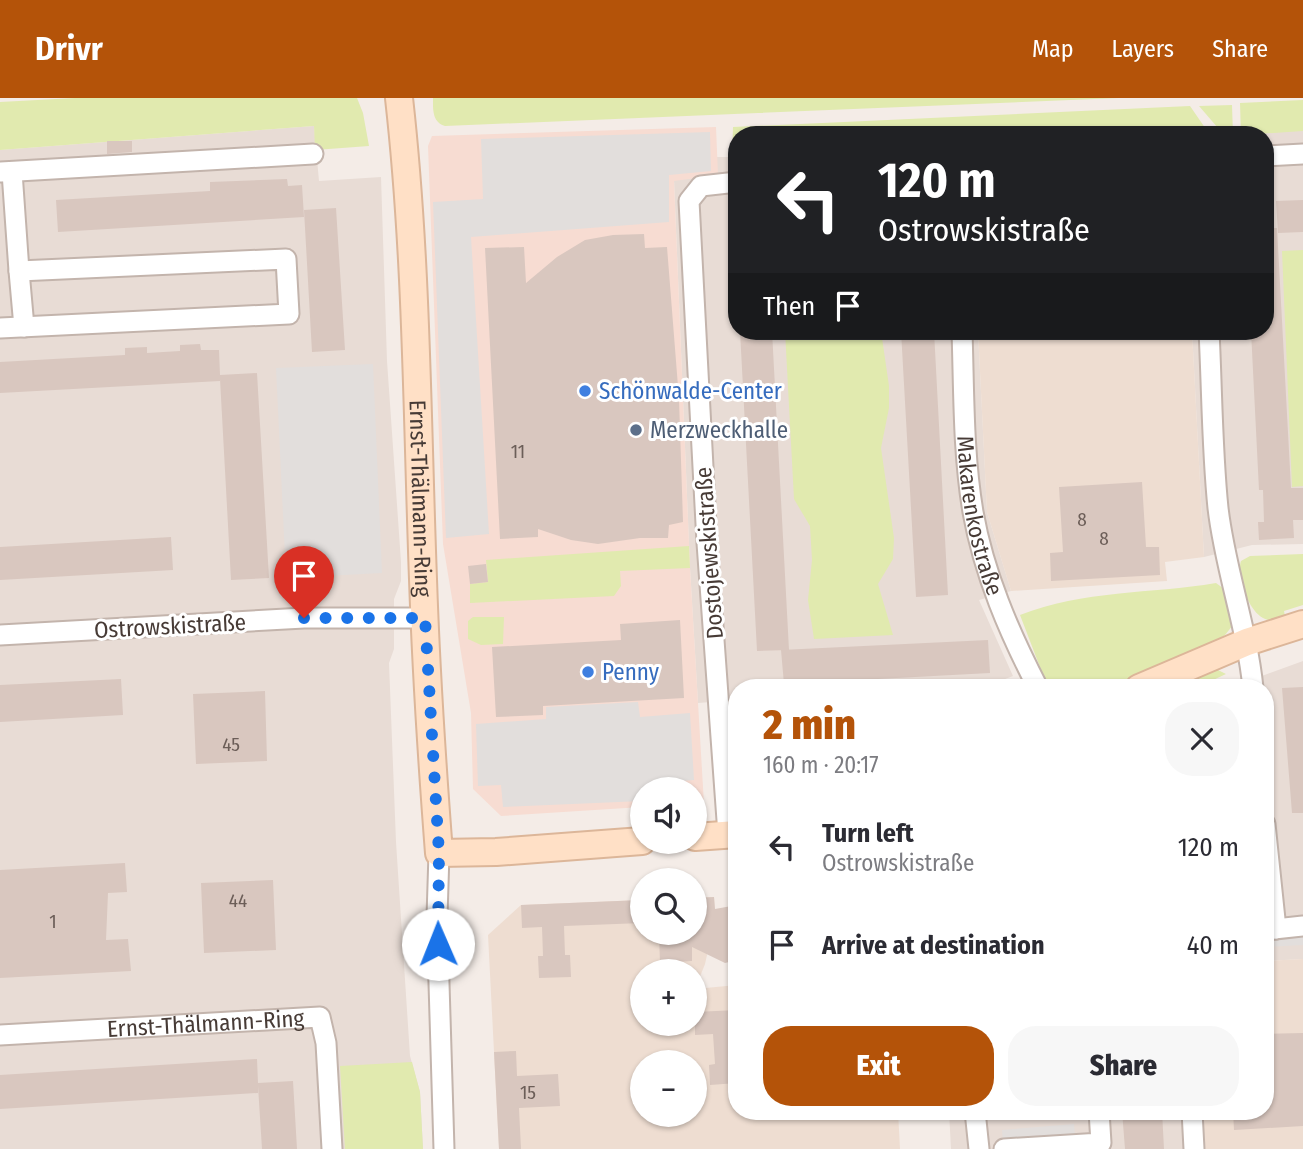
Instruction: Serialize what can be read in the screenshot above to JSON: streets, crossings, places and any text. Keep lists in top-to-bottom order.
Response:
{
  "streets": {
    "street": [
      "Ernst-Thälmann-Ring",
      "Makarenkostraße",
      "Dostojewskistraße",
      "Ostrowskistraße"
    ]
  },
  "crossings": [
    ["Ernst-Thälmann-Ring", "Ostrowskistraße"]
  ],
  "places": ["Schönwalde-Center", "Merzweckhalle", "Penny"],
  "house_numbers": [
    "11",
    "8",
    "8",
    "45",
    "44",
    "1",
    "15"
  ],
  "page": {
    "header": "Drivr",
    "nav": ["Map", "Layers", "Share"],
    "turn": ["120 m", "Ostrowskistraße"],
    "then": "Then",
    "heading": ["2 min", "160 m · 20:17"],
    "map_buttons": ["+", "−"],
    "list": [
      {
        "name": "Turn left",
        "note": "Ostrowskistraße",
        "value": "120 m"
      },
      {
        "name": "Arrive at destination",
        "value": "40 m"
      }
    ],
    "buttons": ["Exit", "Share"]
  }
}
